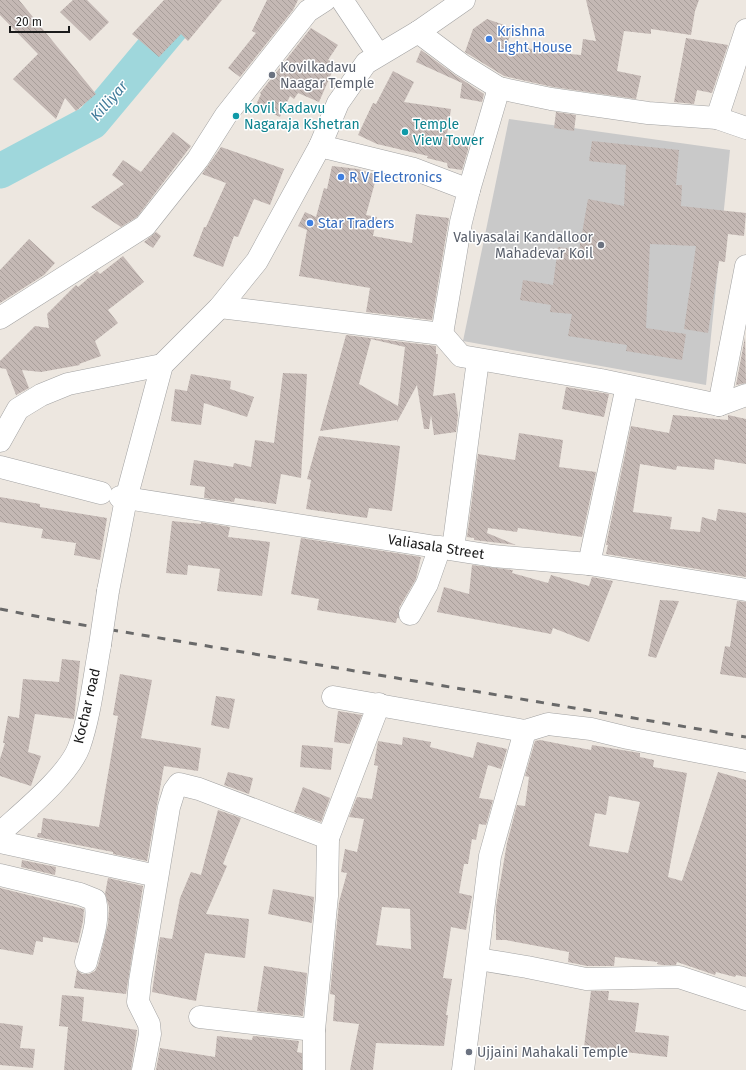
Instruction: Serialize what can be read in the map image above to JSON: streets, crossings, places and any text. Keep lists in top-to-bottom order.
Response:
{
  "streets": {
    "street": ["Valiasala Street", "Kochar road"]
  },
  "crossings": [
    ["Valiasala Street", "Kochar road"]
  ],
  "water": ["Killiyar"],
  "places": [
    "Krishna Light House",
    "Kovilkadavu Naagar Temple",
    "Kovil Kadavu Nagaraja Kshetran",
    "Temple View Tower",
    "R V Electronics",
    "Star Traders",
    "Valiyasalai Kandalloor Mahadevar Koil",
    "Ujjaini Mahakali Temple"
  ],
  "scale_bar": "20 m"
}
